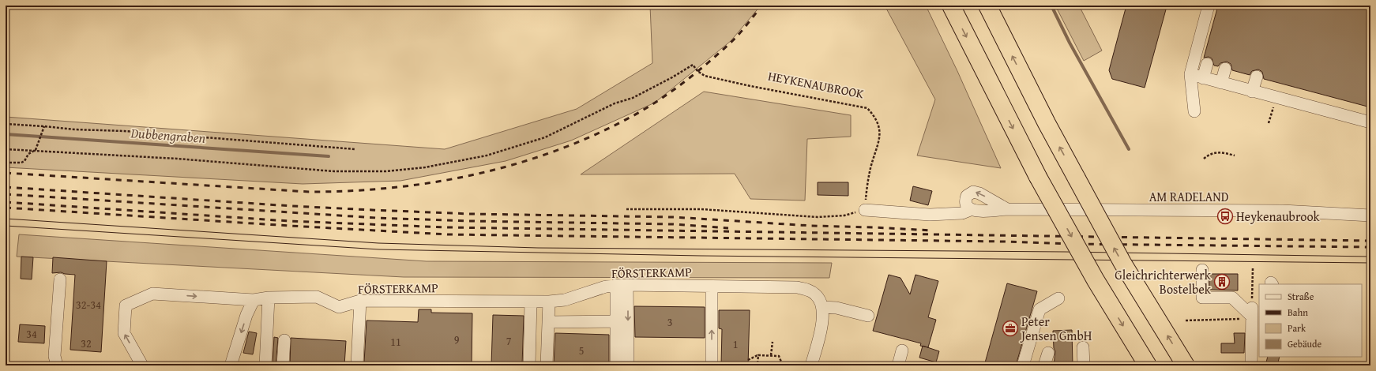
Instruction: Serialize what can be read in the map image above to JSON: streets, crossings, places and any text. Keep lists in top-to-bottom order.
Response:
{
  "streets": {
    "street": ["AM RADELAND", "FÖRSTERKAMP"],
    "path": ["HEYKENAUBROOK"]
  },
  "water": ["Dubbengraben"],
  "places": {
    "bus stop": ["Heykenaubrook"],
    "building": ["Gleichrichterwerk Bostelbek"],
    "office": ["Peter Jensen GmbH"]
  },
  "house_numbers": [
    "32-34",
    "3",
    "34",
    "9",
    "7",
    "11",
    "32",
    "1",
    "5"
  ],
  "legend": [
    "Straße",
    "Bahn",
    "Park",
    "Gebäude"
  ]
}
